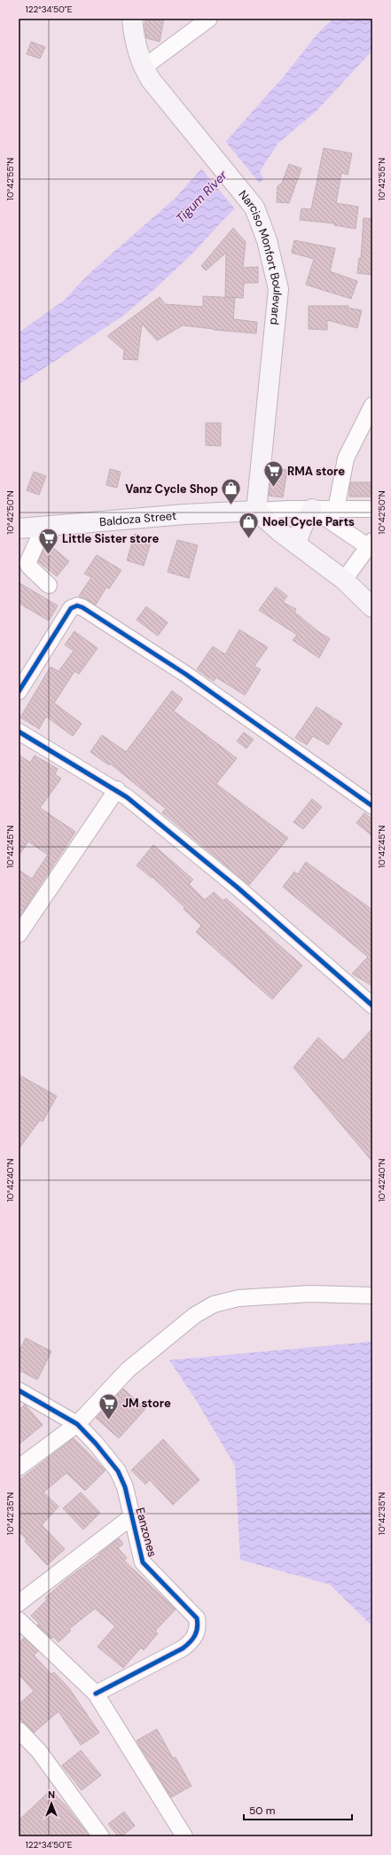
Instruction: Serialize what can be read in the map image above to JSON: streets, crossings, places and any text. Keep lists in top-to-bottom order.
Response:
{
  "streets": {
    "main road": ["Narciso Monfort Boulevard", "Baldoza Street"],
    "street": ["Eanzones"]
  },
  "crossings": [
    ["Narciso Monfort Boulevard", "Baldoza Street"]
  ],
  "water": ["Tigum River"],
  "places": {
    "supermarket": ["RMA store", "Little Sister store", "JM store"],
    "shop": ["Vanz Cycle Shop", "Noel Cycle Parts"]
  },
  "scale_bar": "50 m",
  "north": "top",
  "coordinates": [
    "122°34'50\"E",
    "10°42'55\"N",
    "10°42'50\"N",
    "10°42'45\"N",
    "10°42'40\"N",
    "10°42'35\"N"
  ]
}
